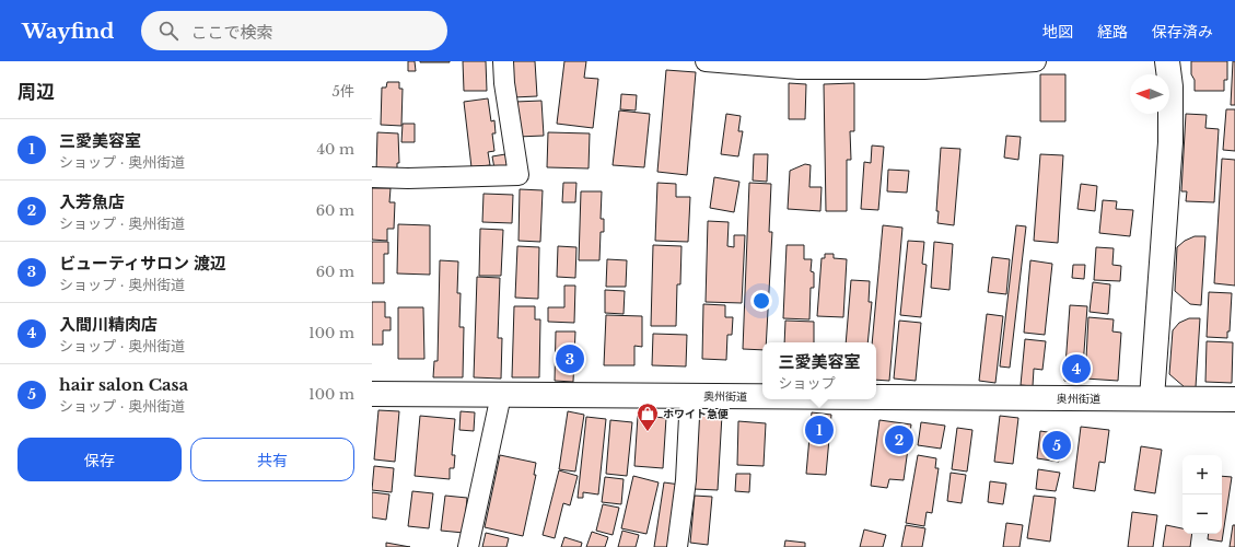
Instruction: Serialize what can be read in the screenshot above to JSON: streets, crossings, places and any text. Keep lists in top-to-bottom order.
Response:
{
  "streets": {
    "main road": ["奥州街道"]
  },
  "places": {
    "shop": ["ホワイト急便"]
  },
  "north": "left",
  "page": {
    "header": "Wayfind",
    "search": "ここで検索",
    "nav": ["地図", "経路", "保存済み"],
    "heading": ["周辺", "5件"],
    "list": [
      {
        "mark": "1",
        "name": "三愛美容室",
        "note": "ショップ · 奥州街道",
        "value": "40 m"
      },
      {
        "mark": "2",
        "name": "入芳魚店",
        "note": "ショップ · 奥州街道",
        "value": "60 m"
      },
      {
        "mark": "3",
        "name": "ビューティサロン 渡辺",
        "note": "ショップ · 奥州街道",
        "value": "60 m"
      },
      {
        "mark": "4",
        "name": "入間川精肉店",
        "note": "ショップ · 奥州街道",
        "value": "100 m"
      },
      {
        "mark": "5",
        "name": "hair salon Casa",
        "note": "ショップ · 奥州街道",
        "value": "100 m"
      }
    ],
    "popup": ["三愛美容室", "ショップ"],
    "pins": [
      "3",
      "4",
      "1",
      "2",
      "5"
    ],
    "buttons": ["保存", "共有"],
    "map_buttons": ["+", "−"]
  }
}
